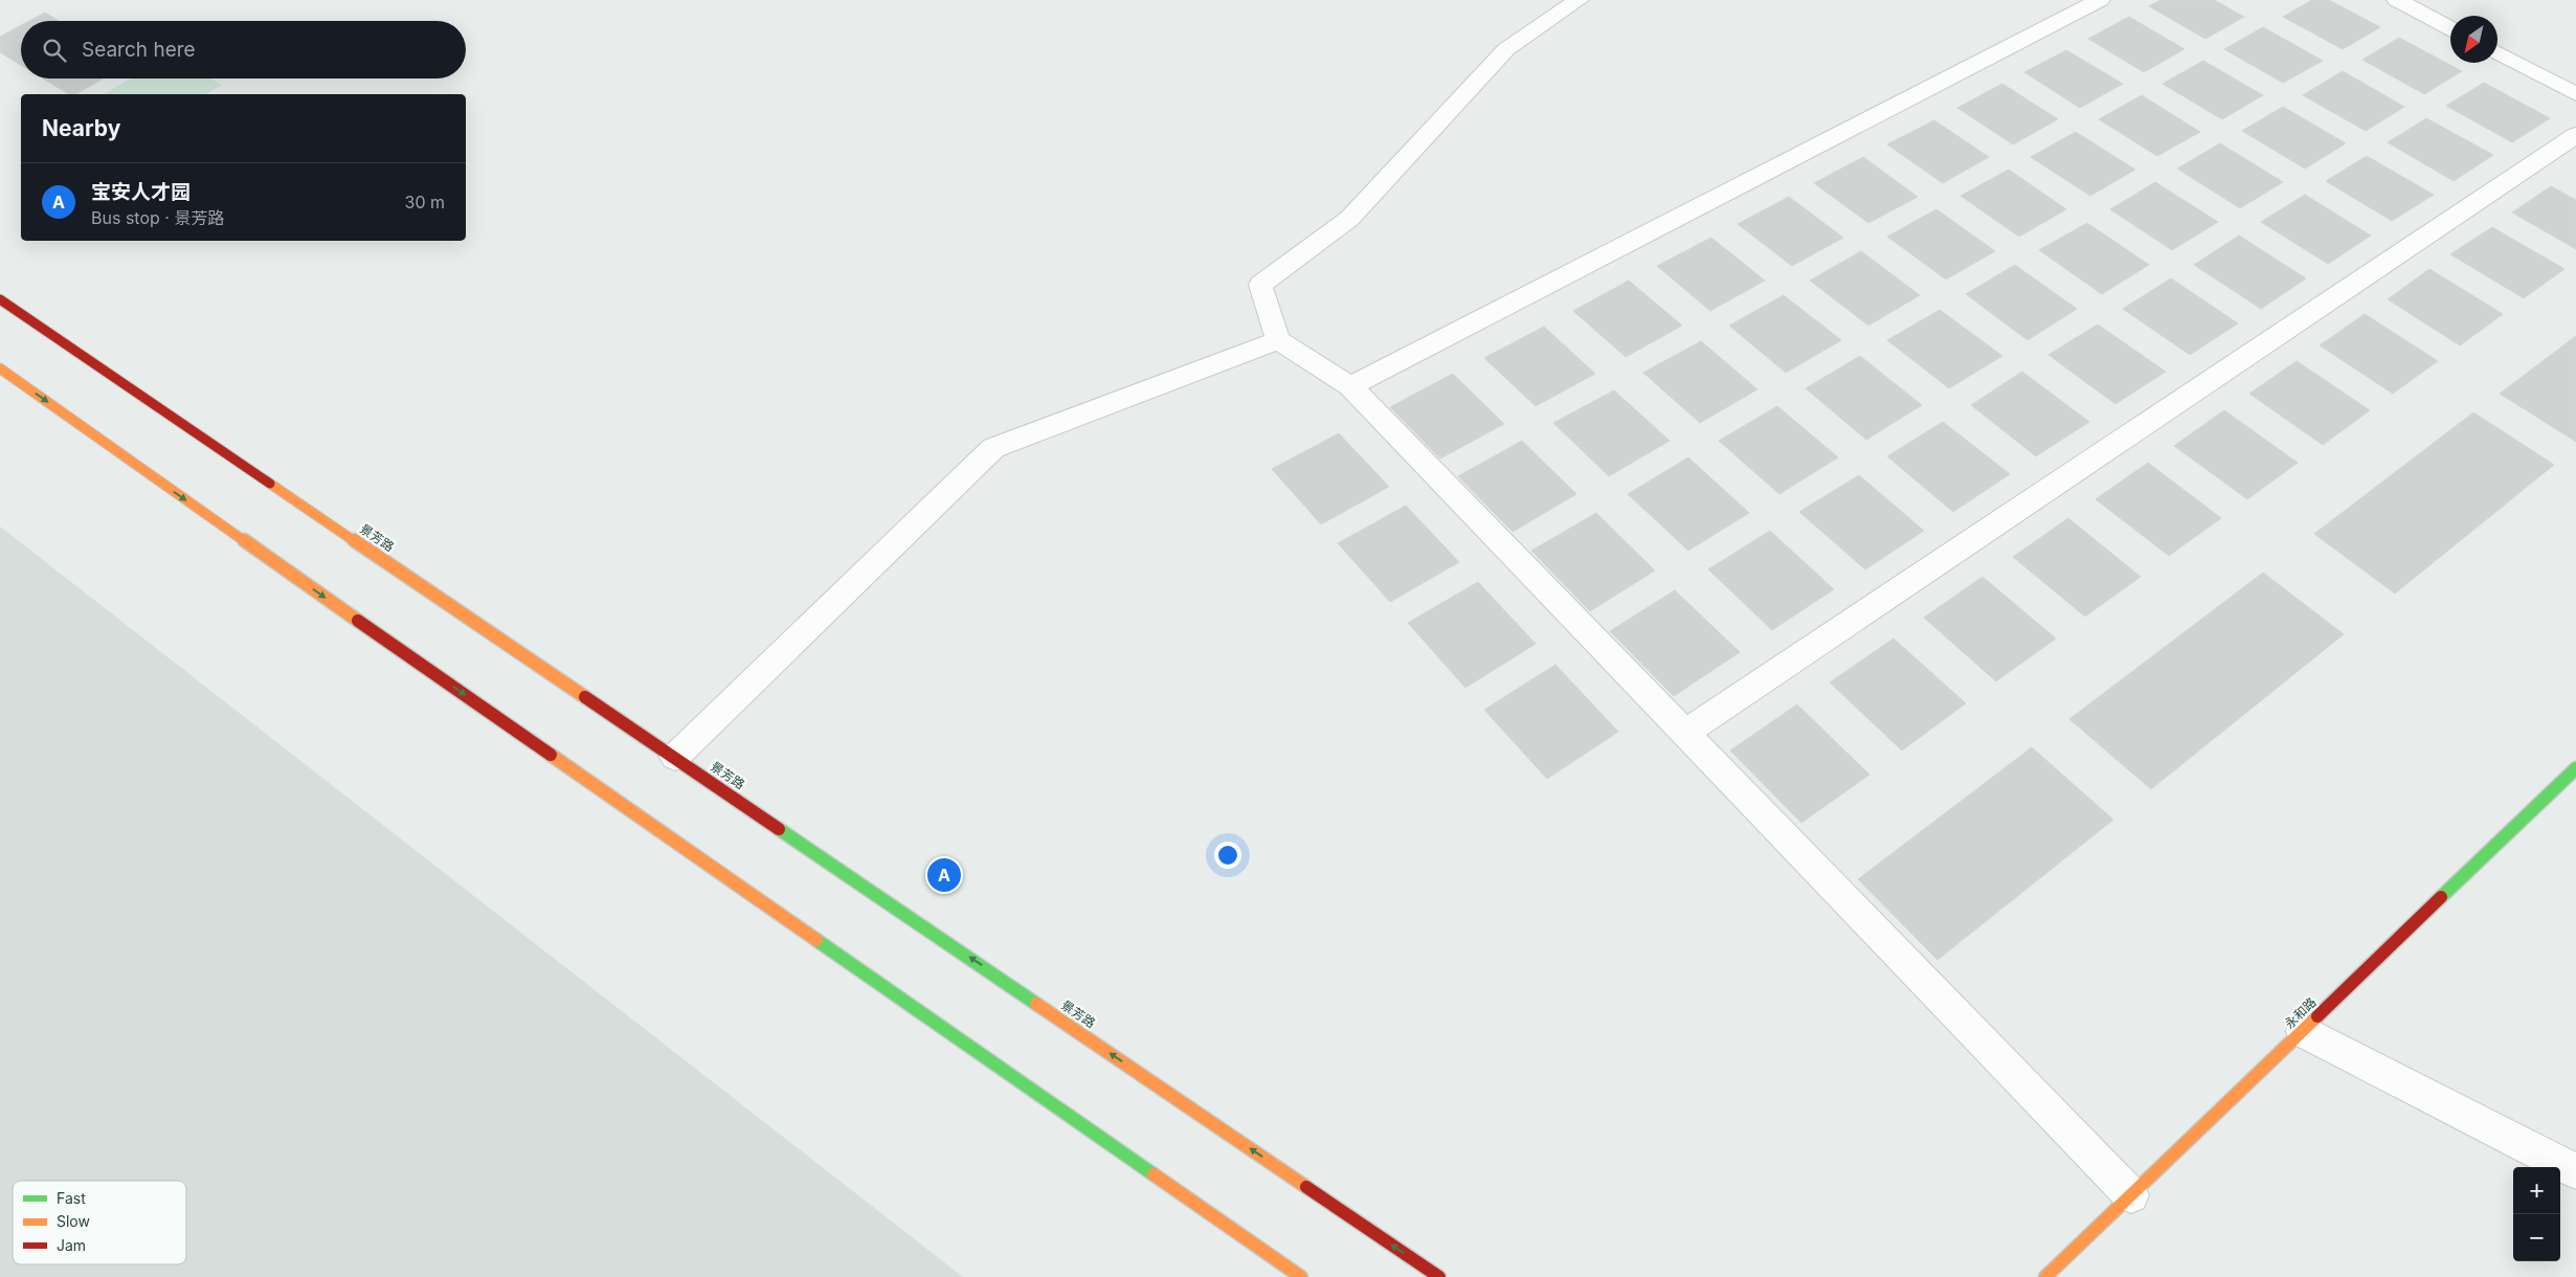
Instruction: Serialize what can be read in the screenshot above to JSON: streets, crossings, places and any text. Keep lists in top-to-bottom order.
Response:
{
  "streets": {
    "street": ["景芳路", "永和路"]
  },
  "legend": ["Fast", "Slow", "Jam"],
  "north": "bottom left",
  "page": {
    "search": "Search here",
    "heading": "Nearby",
    "list": [
      {
        "mark": "A",
        "name": "宝安人才园",
        "note": "Bus stop · 景芳路",
        "value": "30 m"
      }
    ],
    "pins": "A",
    "map_buttons": ["+", "−"]
  }
}
